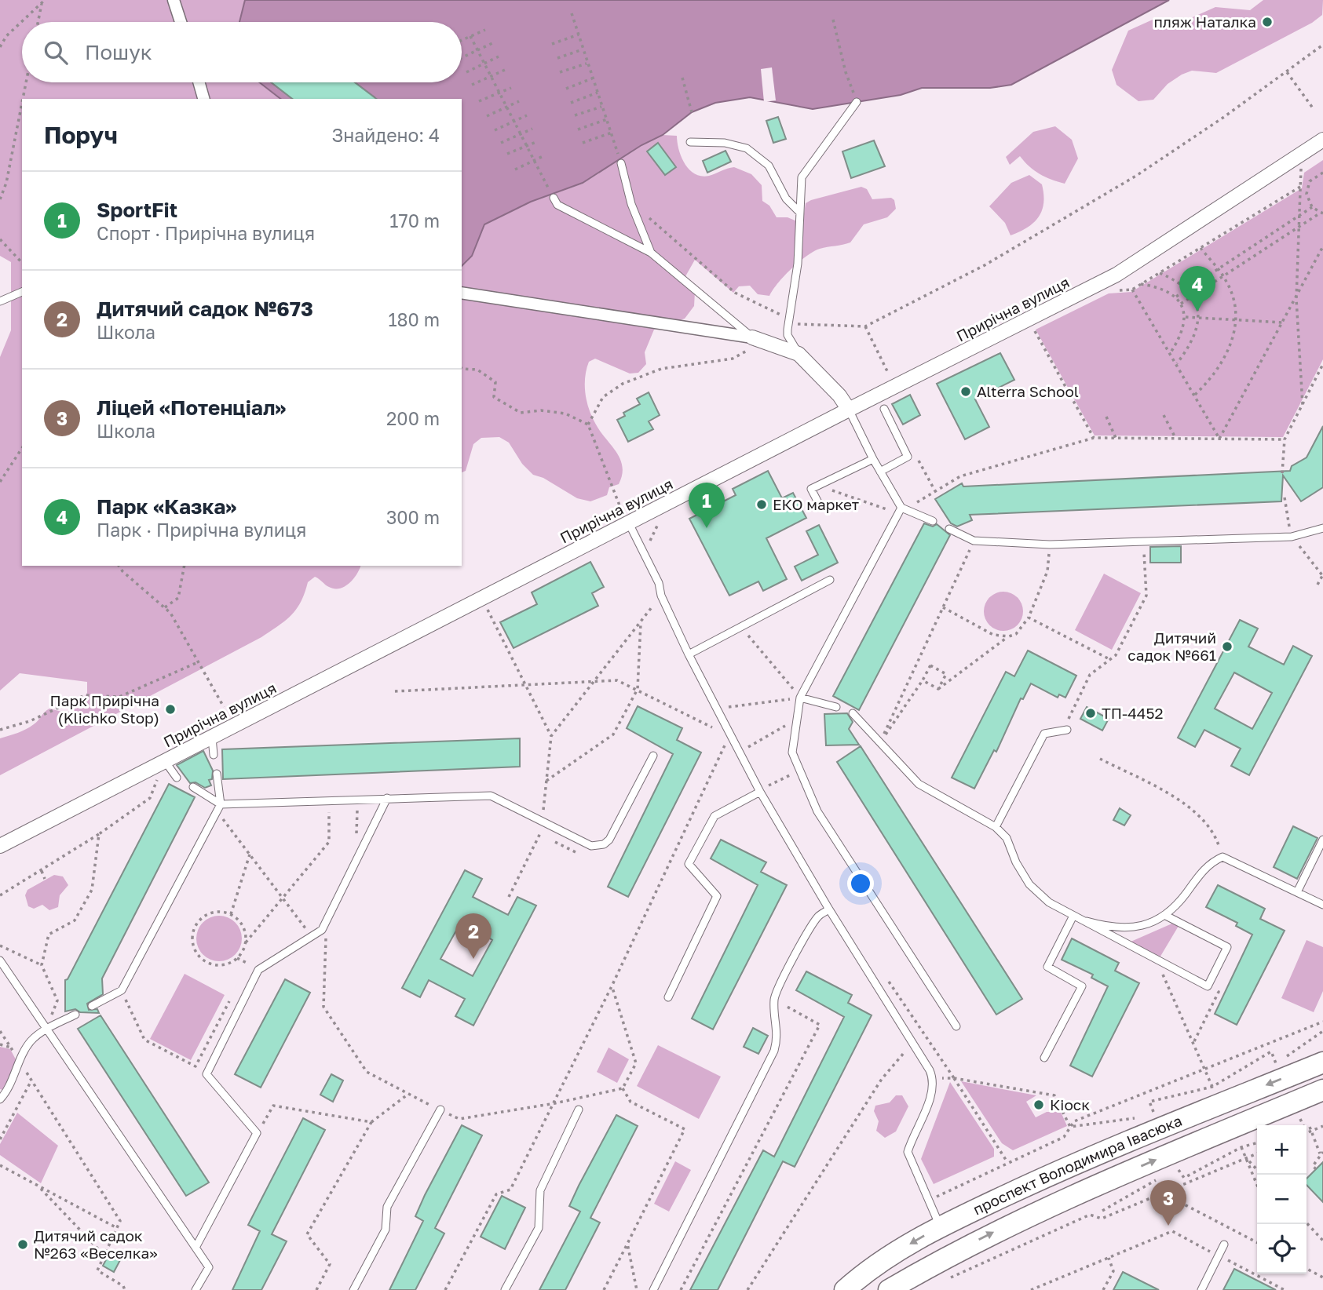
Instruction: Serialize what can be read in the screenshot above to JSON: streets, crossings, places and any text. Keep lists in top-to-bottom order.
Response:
{
  "streets": {
    "main road": ["проспект Володимира Івасюка"],
    "street": ["Прирічна вулиця"]
  },
  "places": [
    "пляж Наталка",
    "Alterra School",
    "ЕКО маркет",
    "Дитячий садок №661",
    "Парк Прирічна (Klichko Stop)",
    "ТП-4452",
    "Кіоск",
    "Дитячий садок №263 «Веселка»"
  ],
  "page": {
    "search": "Пошук",
    "heading": ["Поруч", "Знайдено: 4"],
    "list": [
      {
        "mark": "1",
        "name": "SportFit",
        "note": "Спорт · Прирічна вулиця",
        "value": "170 m"
      },
      {
        "mark": "2",
        "name": "Дитячий садок №673",
        "note": "Школа",
        "value": "180 m"
      },
      {
        "mark": "3",
        "name": "Ліцей «Потенціал»",
        "note": "Школа",
        "value": "200 m"
      },
      {
        "mark": "4",
        "name": "Парк «Казка»",
        "note": "Парк · Прирічна вулиця",
        "value": "300 m"
      }
    ],
    "pins": [
      "4",
      "1",
      "2",
      "3"
    ],
    "map_buttons": ["+", "−"]
  }
}
